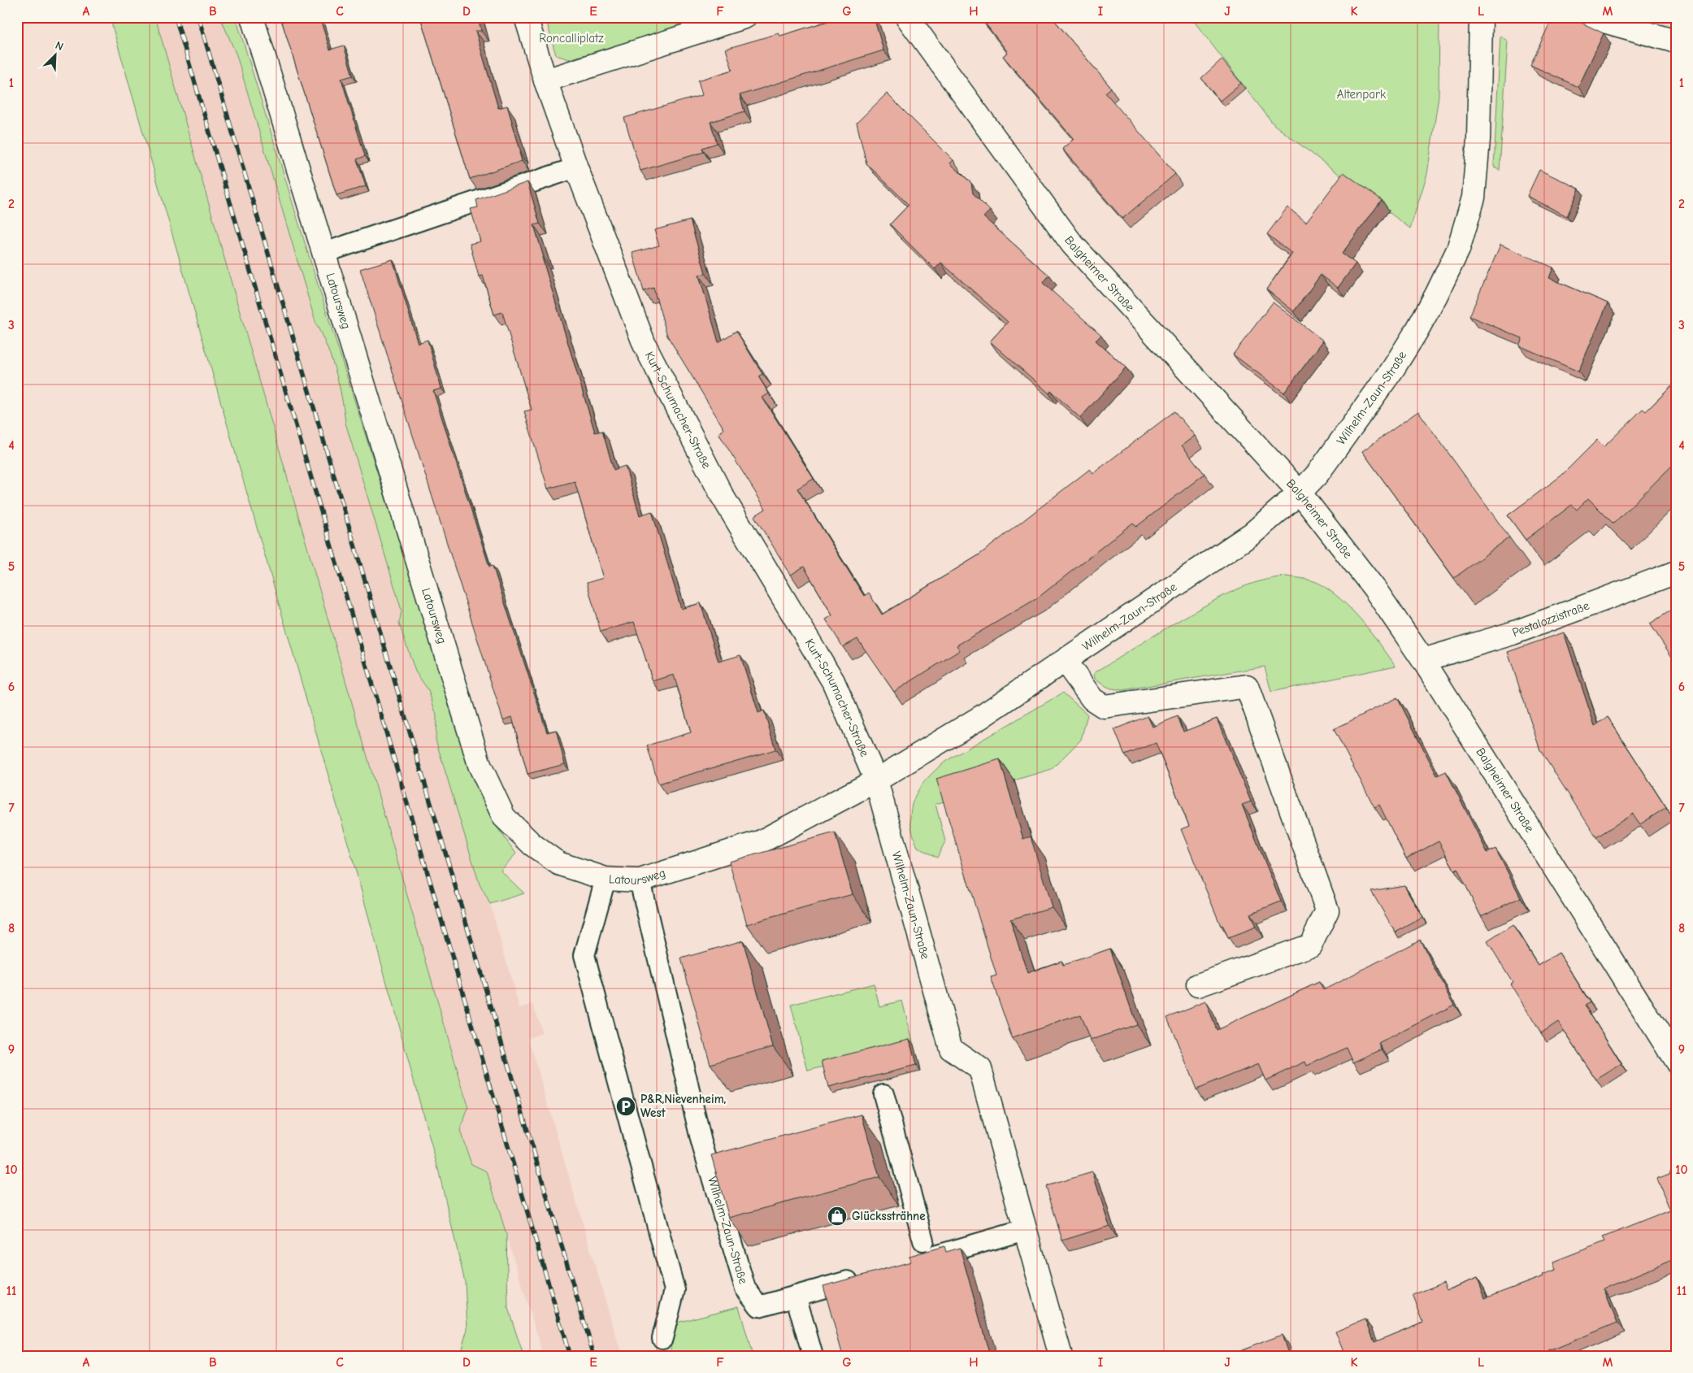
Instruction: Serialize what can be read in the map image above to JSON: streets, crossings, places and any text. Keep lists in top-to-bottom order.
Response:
{
  "streets": {
    "street": [
      "Balgheimer Straße",
      "Latoursweg",
      "Wilhelm-Zaun-Straße",
      "Kurt-Schumacher-Straße",
      "Pestalozzistraße"
    ]
  },
  "crossings": [
    ["Balgheimer Straße", "Wilhelm-Zaun-Straße"],
    ["Balgheimer Straße", "Pestalozzistraße"],
    ["Latoursweg", "Wilhelm-Zaun-Straße"],
    ["Latoursweg", "Kurt-Schumacher-Straße"],
    ["Wilhelm-Zaun-Straße", "Kurt-Schumacher-Straße"]
  ],
  "parks": ["Roncalliplatz", "Altenpark"],
  "places": {
    "parking": ["P&R,Nievenheim, West"],
    "shop": ["Glückssträhne"]
  },
  "north": "top right",
  "grid": {
    "columns": [
      "A",
      "B",
      "C",
      "D",
      "E",
      "F",
      "G",
      "H",
      "I",
      "J",
      "K",
      "L",
      "M"
    ],
    "rows": [
      "1",
      "2",
      "3",
      "4",
      "5",
      "6",
      "7",
      "8",
      "9",
      "10",
      "11"
    ]
  }
}
